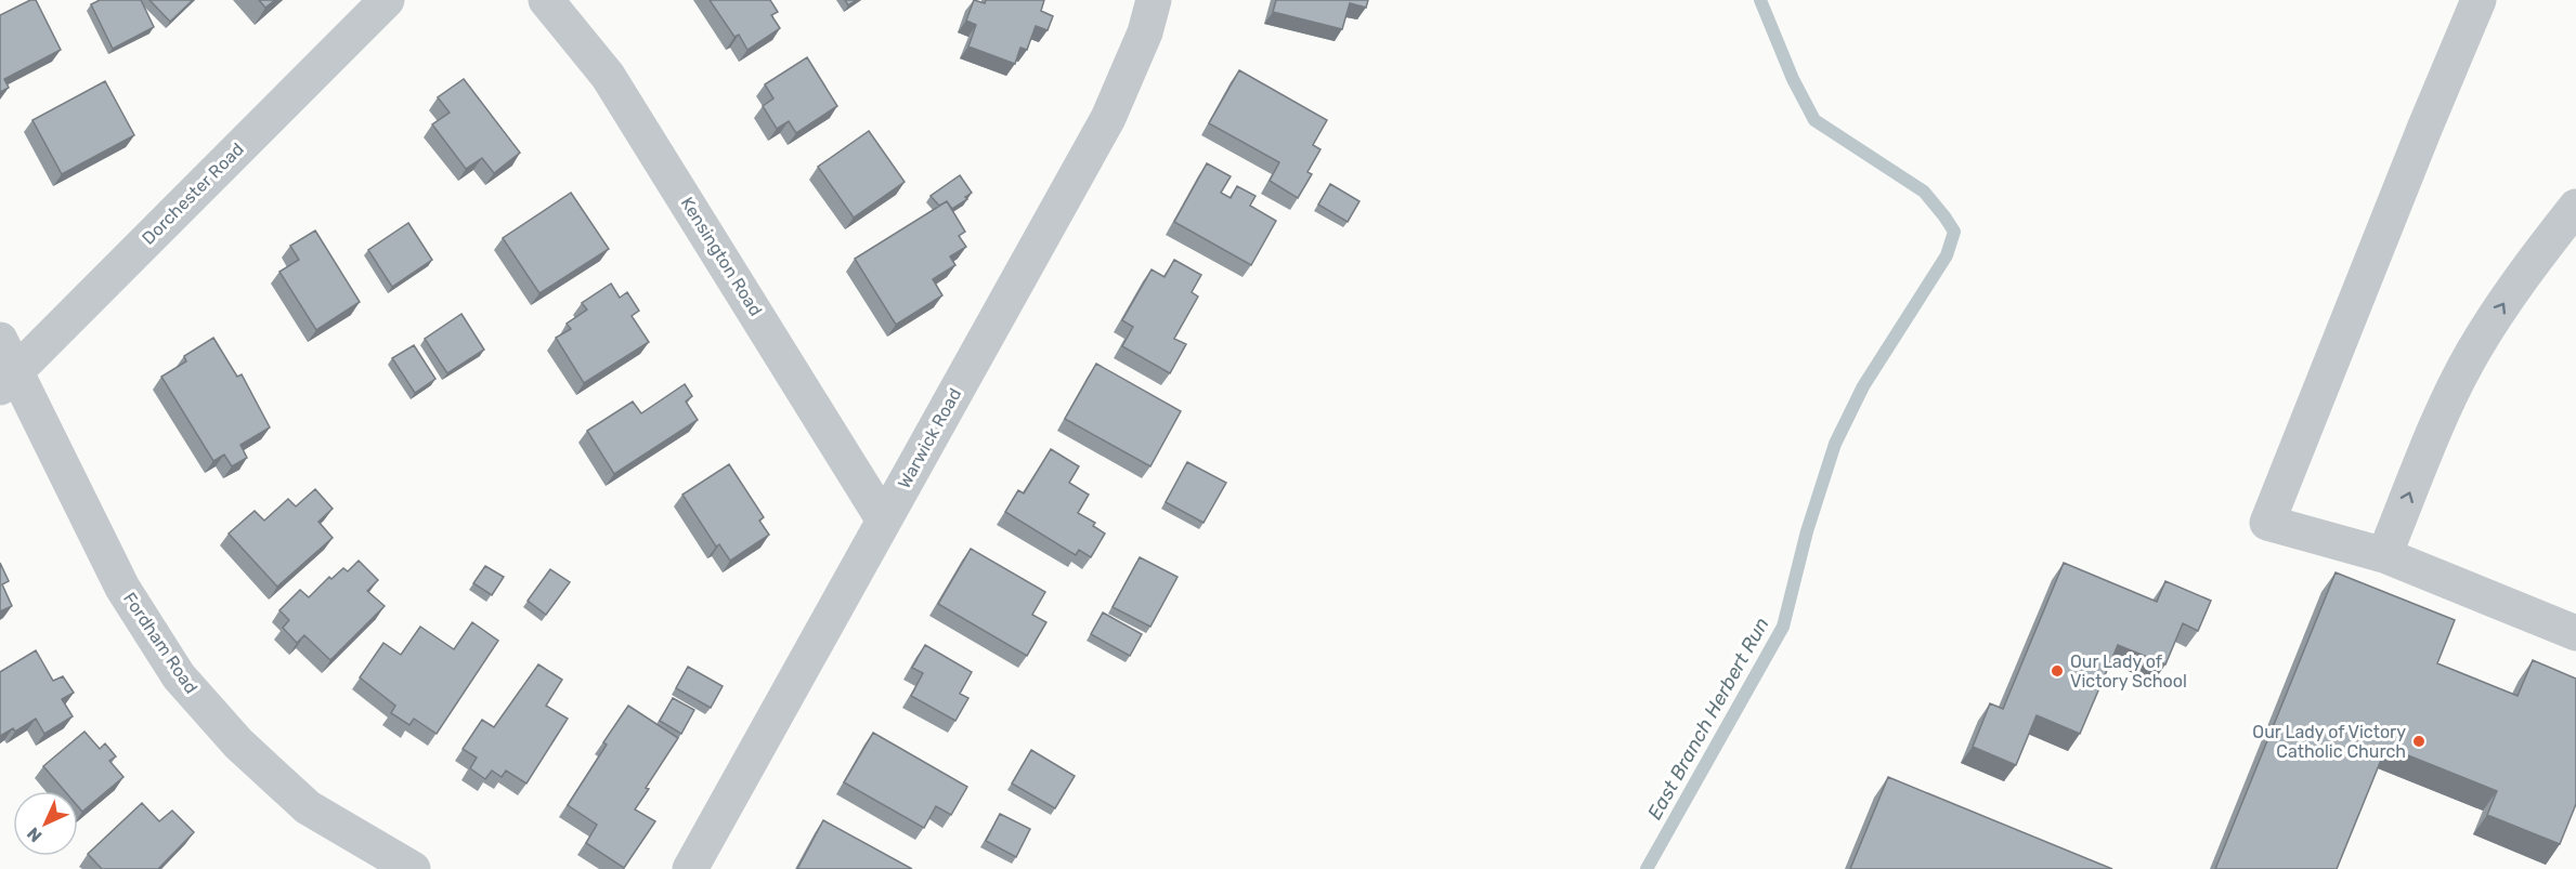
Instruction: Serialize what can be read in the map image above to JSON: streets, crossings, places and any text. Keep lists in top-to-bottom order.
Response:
{
  "streets": {
    "street": [
      "Dorchester Road",
      "Kensington Road",
      "Warwick Road",
      "Fordham Road"
    ]
  },
  "crossings": [
    ["Dorchester Road", "Fordham Road"],
    ["Kensington Road", "Warwick Road"]
  ],
  "water": ["East Branch Herbert Run"],
  "places": ["Our Lady of Victory School", "Our Lady of Victory Catholic Church"],
  "north": "bottom left"
}
